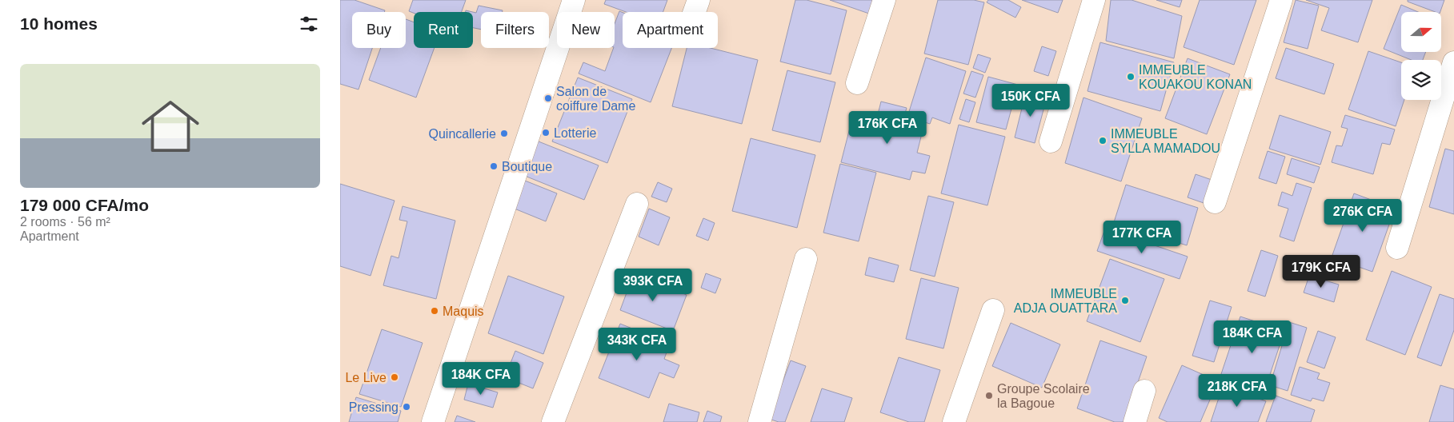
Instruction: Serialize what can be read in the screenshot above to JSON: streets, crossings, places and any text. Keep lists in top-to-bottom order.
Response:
{
  "places": [
    "IMMEUBLE KOUAKOU KONAN",
    "Salon de coiffure Dame",
    "Lotterie",
    "Quincallerie",
    "IMMEUBLE SYLLA MAMADOU",
    "Boutique",
    "IMMEUBLE ADJA OUATTARA",
    "Maquis",
    "Le Live",
    "Groupe Scolaire la Bagoue",
    "Pressing"
  ],
  "north": "right",
  "page": {
    "heading": "10 homes",
    "chip": [
      "Buy",
      "Rent",
      "Filters",
      "New",
      "Apartment"
    ],
    "list": [
      {
        "name": "179 000 CFA/mo",
        "note": "2 rooms · 56 m² · Apartment"
      }
    ],
    "price": [
      "150K CFA",
      "176K CFA",
      "276K CFA",
      "177K CFA",
      "179K CFA",
      "393K CFA",
      "184K CFA",
      "343K CFA",
      "184K CFA",
      "218K CFA"
    ]
  }
}
